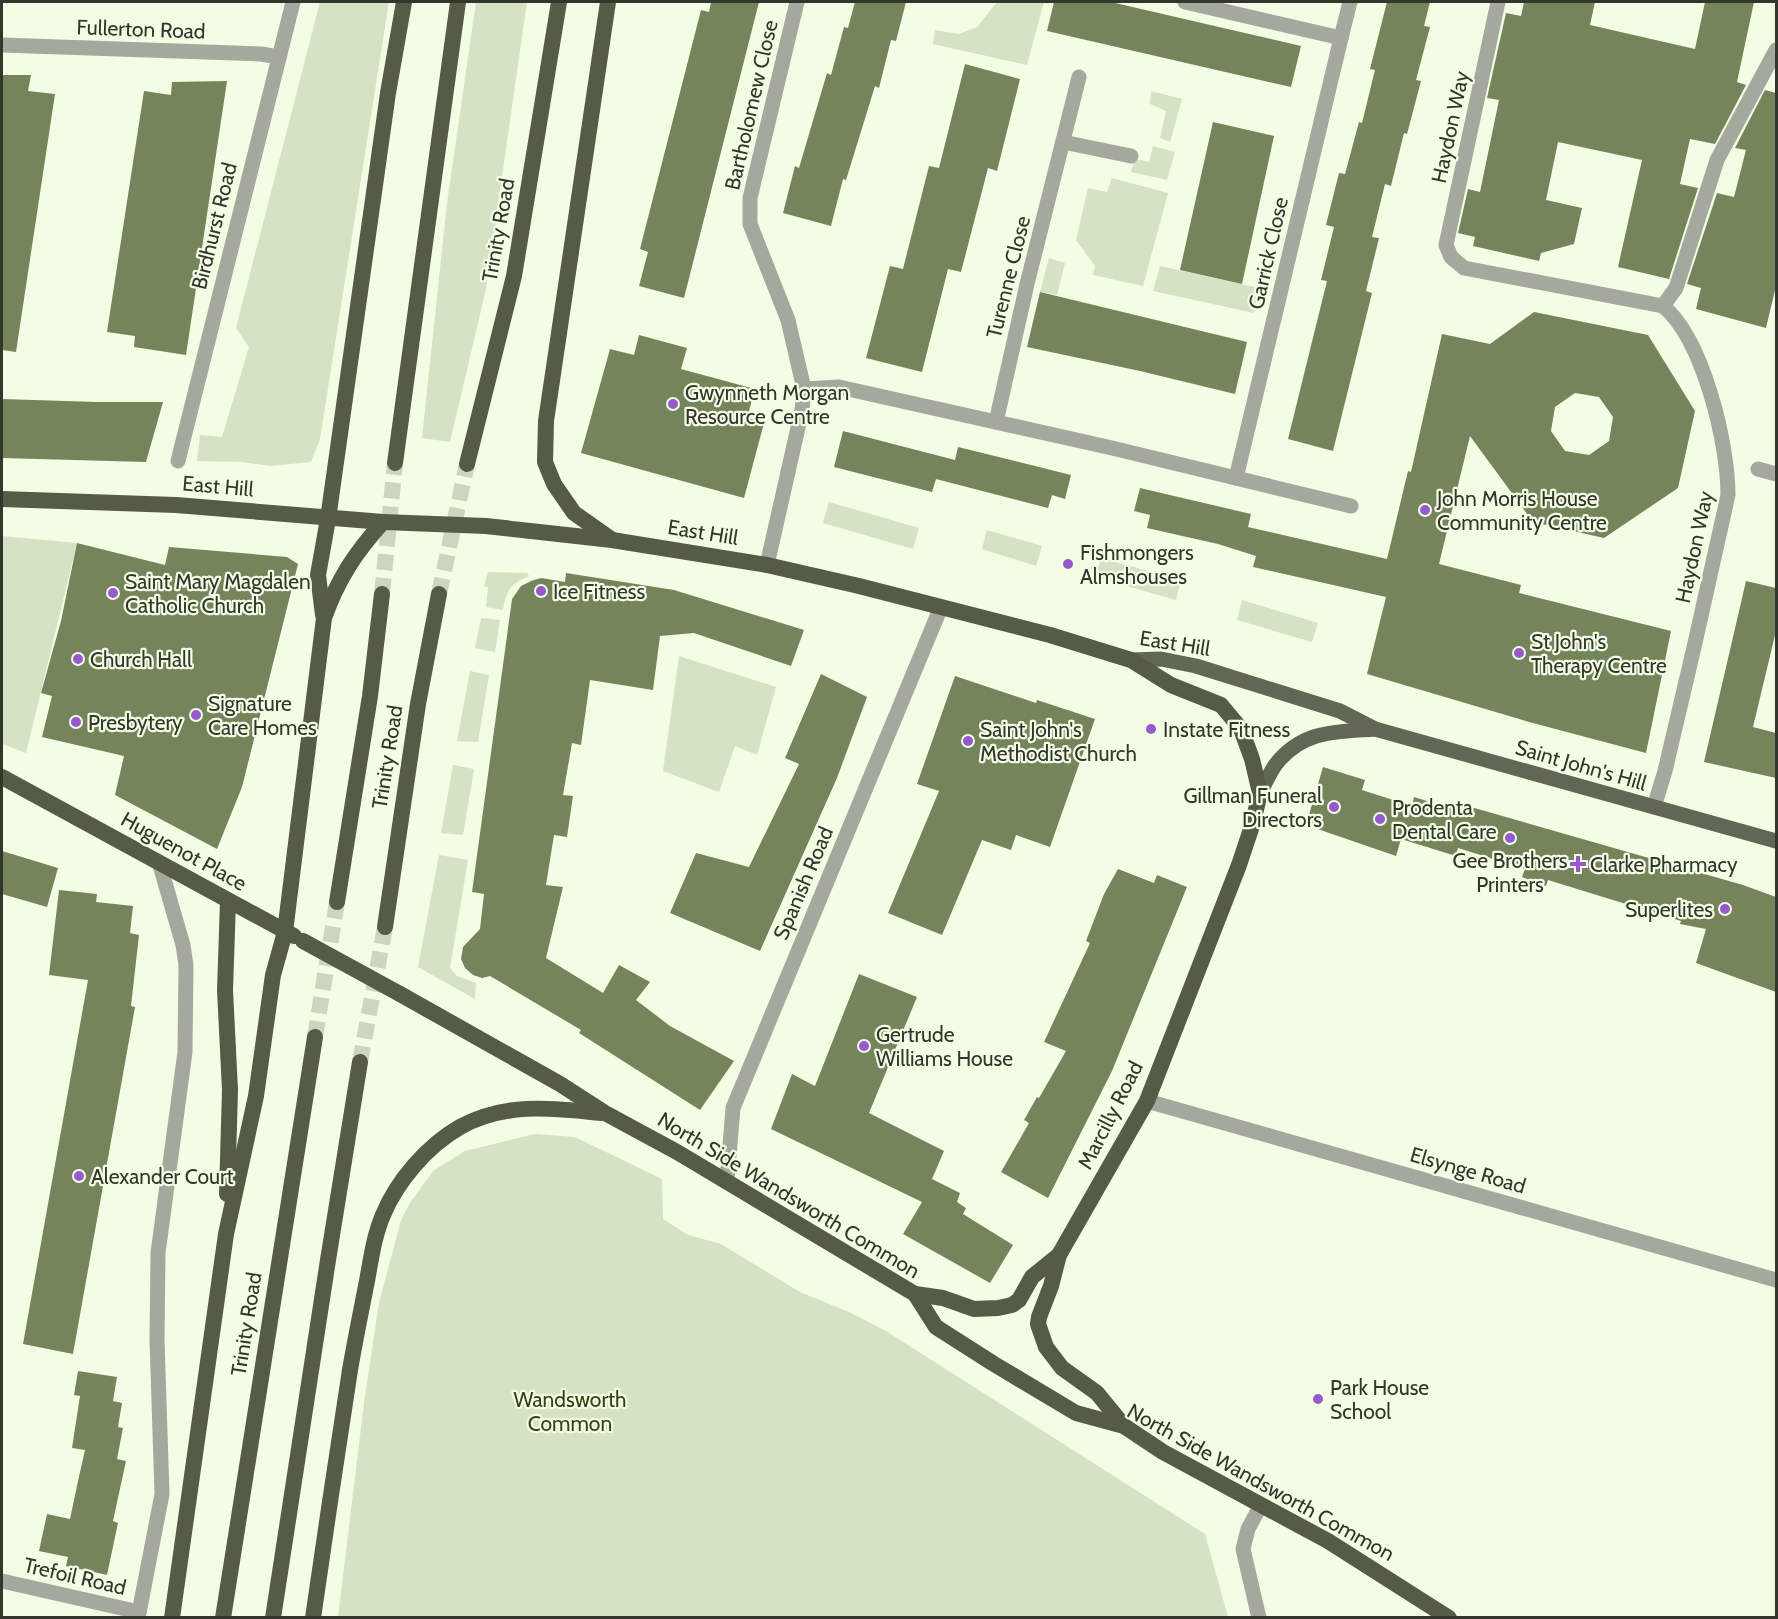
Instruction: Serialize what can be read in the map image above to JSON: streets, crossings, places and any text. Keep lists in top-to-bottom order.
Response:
{
  "streets": {
    "highway": [
      "Trinity Road",
      "East Hill",
      "Huguenot Place",
      "Marcilly Road",
      "North Side Wandsworth Common"
    ],
    "main road": ["Saint John's Hill"],
    "street": [
      "Fullerton Road",
      "Bartholomew Close",
      "Haydon Way",
      "Birdhurst Road",
      "Garrick Close",
      "Turenne Close",
      "Spanish Road",
      "Elsynge Road",
      "Trefoil Road"
    ]
  },
  "crossings": [
    ["Fullerton Road", "Birdhurst Road"],
    ["Bartholomew Close", "East Hill"],
    ["Haydon Way", "Saint John's Hill"],
    ["East Hill", "Saint John's Hill"],
    ["East Hill", "Spanish Road"],
    ["East Hill", "Marcilly Road"],
    ["Saint John's Hill", "Marcilly Road"],
    ["Huguenot Place", "North Side Wandsworth Common"],
    ["Spanish Road", "North Side Wandsworth Common"],
    ["Marcilly Road", "Elsynge Road"],
    ["Marcilly Road", "North Side Wandsworth Common"]
  ],
  "parks": ["Wandsworth Common"],
  "places": {
    "other": [
      "Gwynneth Morgan Resource Centre",
      "John Morris House Community Centre",
      "Fishmongers Almshouses",
      "Ice Fitness",
      "Saint Mary Magdalen Catholic Church",
      "St John's Therapy Centre",
      "Church Hall",
      "Signature Care Homes",
      "Presbytery",
      "Instate Fitness",
      "Saint John's Methodist Church",
      "Gillman Funeral Directors",
      "Prodenta Dental Care",
      "Gee Brothers Printers",
      "Superlites",
      "Gertrude Williams House",
      "Alexander Court",
      "Park House School"
    ],
    "health": ["Clarke Pharmacy"]
  }
}
